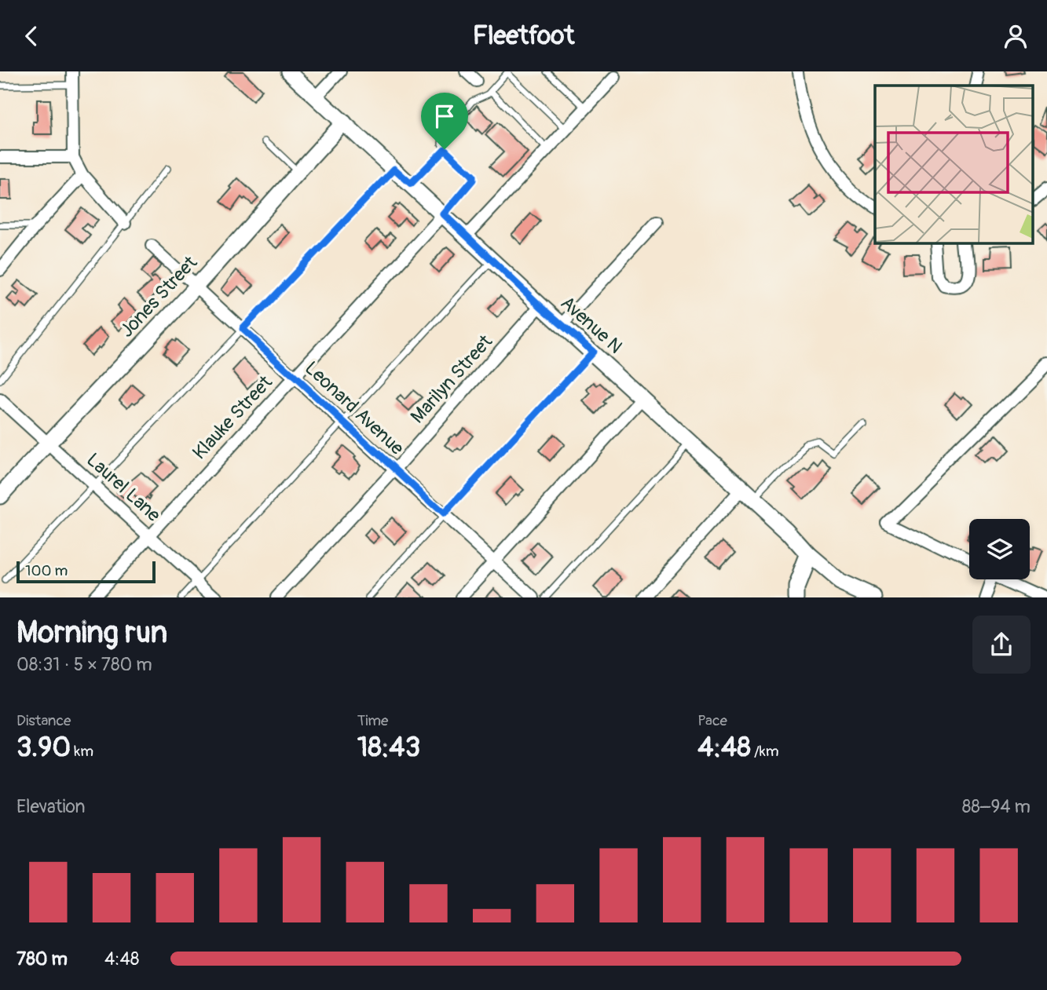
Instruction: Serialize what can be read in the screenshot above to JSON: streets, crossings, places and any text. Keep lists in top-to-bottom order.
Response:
{
  "streets": {
    "street": [
      "Jones Street",
      "Avenue N",
      "Marilyn Street",
      "Leonard Avenue",
      "Klauke Street",
      "Laurel Lane"
    ]
  },
  "crossings": [
    ["Jones Street", "Avenue N"],
    ["Jones Street", "Leonard Avenue"],
    ["Jones Street", "Laurel Lane"],
    ["Avenue N", "Marilyn Street"],
    ["Avenue N", "Klauke Street"],
    ["Marilyn Street", "Leonard Avenue"],
    ["Leonard Avenue", "Klauke Street"],
    ["Klauke Street", "Laurel Lane"]
  ],
  "scale_bar": "100 m",
  "page": {
    "header": "Fleetfoot",
    "scale": "100 m",
    "heading": ["Morning run", "08:31 · 5 × 780 m"],
    "stats": [
      ["Distance", "3.90 km"],
      ["Time", "18:43"],
      ["Pace", "4:48 /km"]
    ],
    "chart": ["Elevation", "88–94 m"],
    "list": [
      {
        "name": "780 m",
        "note": "4:48"
      }
    ]
  }
}
